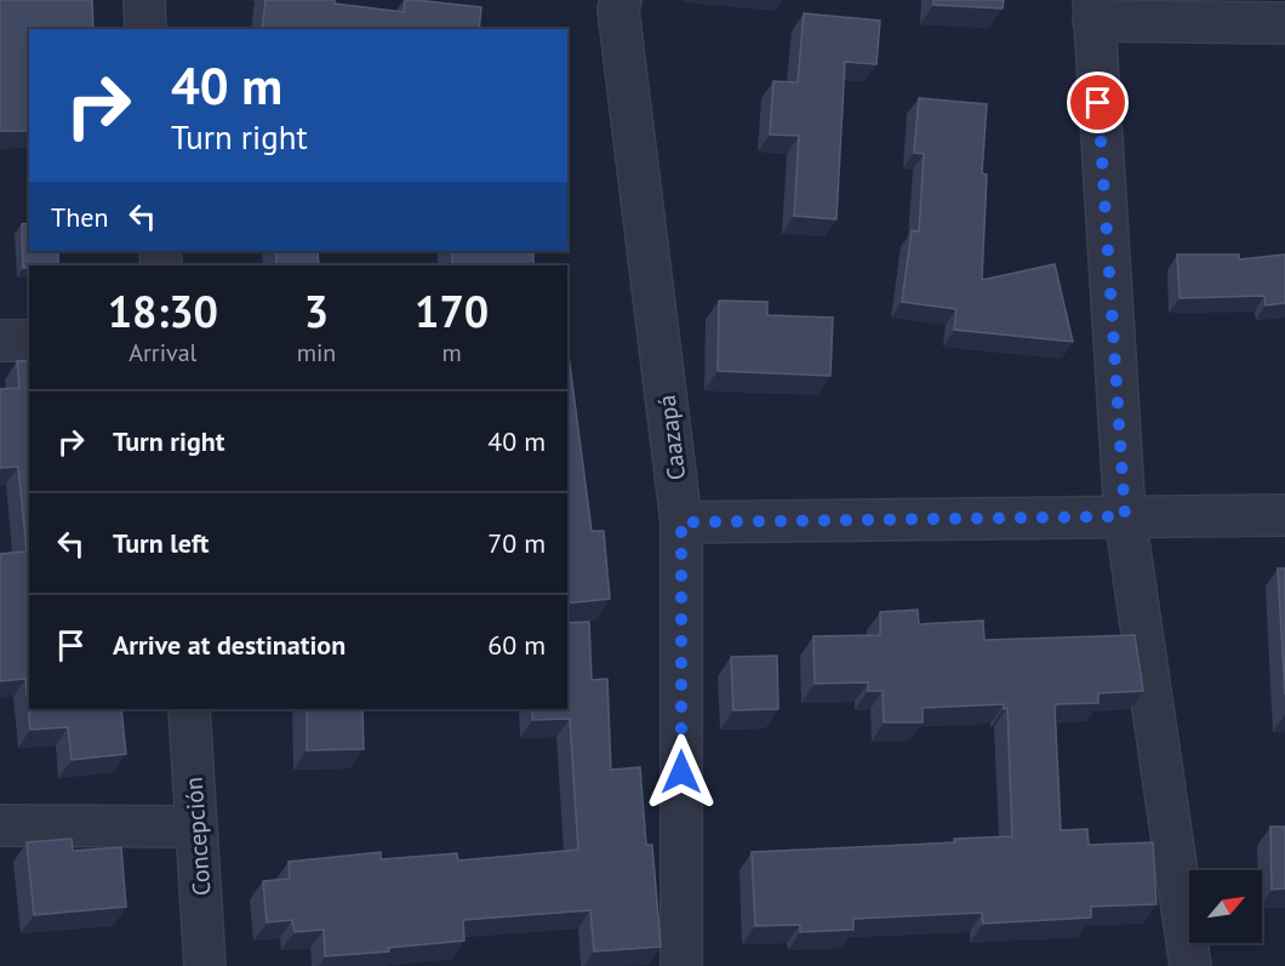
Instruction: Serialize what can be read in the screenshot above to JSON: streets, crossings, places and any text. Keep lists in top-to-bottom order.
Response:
{
  "streets": {
    "street": ["Caazapá", "Concepción"]
  },
  "north": "top right",
  "page": {
    "turn": ["40 m", "Turn right"],
    "then": "Then",
    "eta": [
      "18:30",
      "Arrival",
      "3",
      "min",
      "170",
      "m"
    ],
    "list": [
      {
        "name": "Turn right",
        "value": "40 m"
      },
      {
        "name": "Turn left",
        "value": "70 m"
      },
      {
        "name": "Arrive at destination",
        "value": "60 m"
      }
    ]
  }
}
